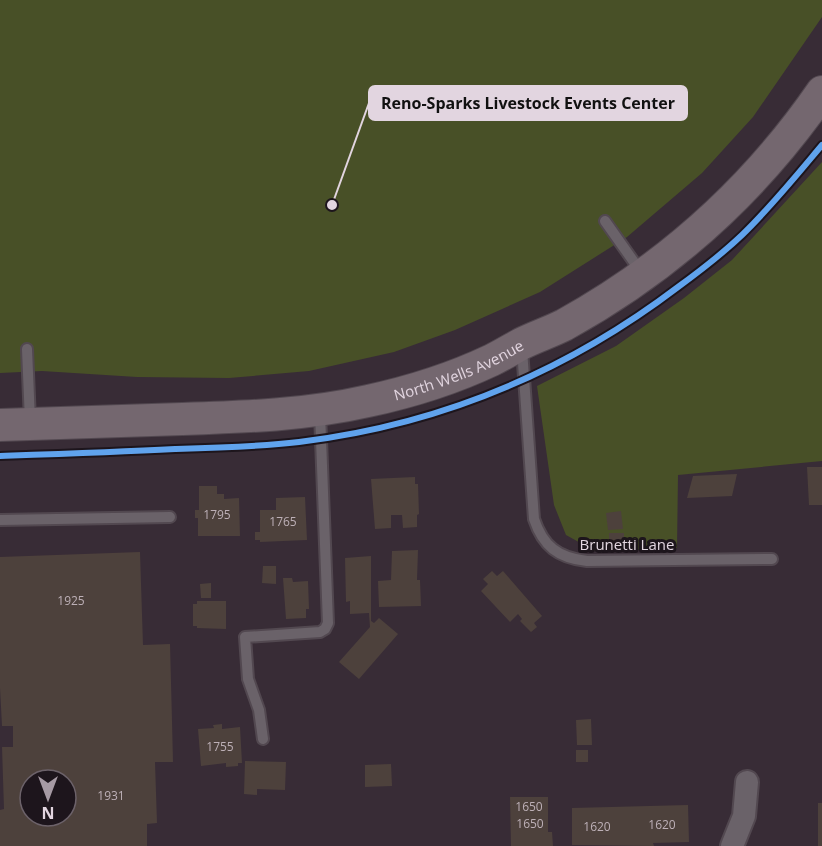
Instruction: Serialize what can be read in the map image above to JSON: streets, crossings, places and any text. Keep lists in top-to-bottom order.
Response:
{
  "streets": {
    "main road": ["North Wells Avenue"],
    "lane": ["Brunetti Lane"]
  },
  "crossings": [
    ["North Wells Avenue", "Brunetti Lane"]
  ],
  "places": ["Reno-Sparks Livestock Events Center"],
  "house_numbers": [
    "1795",
    "1765",
    "1925",
    "1755",
    "1931",
    "1650",
    "1650",
    "1620",
    "1620"
  ],
  "north": "bottom"
}
